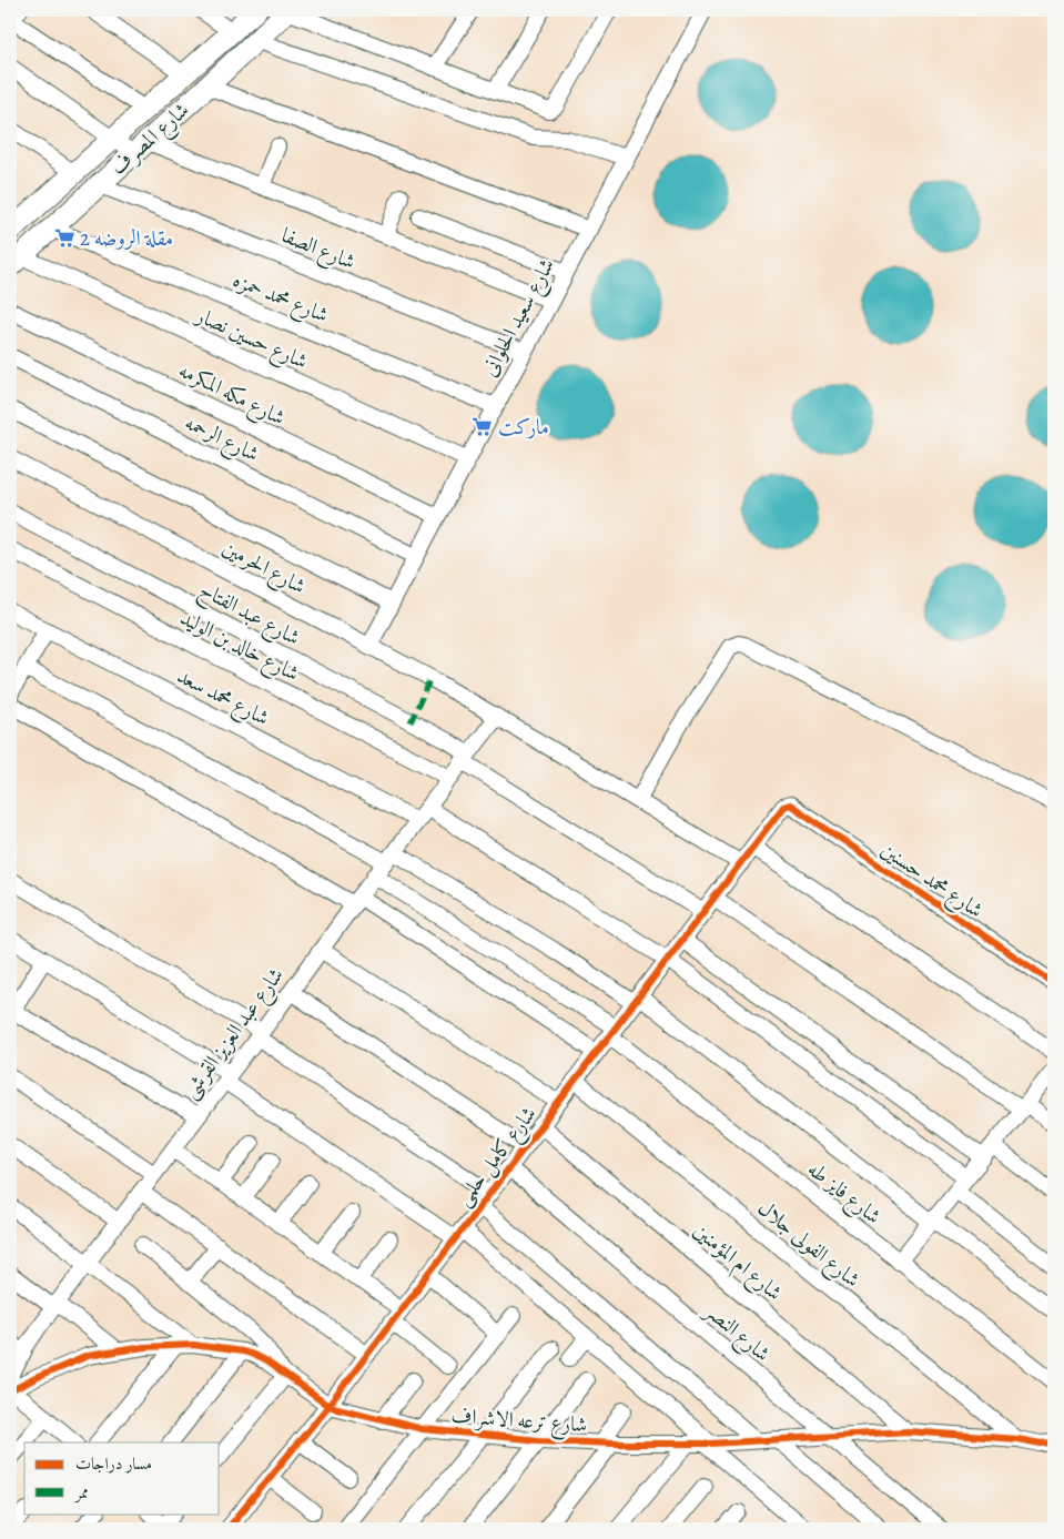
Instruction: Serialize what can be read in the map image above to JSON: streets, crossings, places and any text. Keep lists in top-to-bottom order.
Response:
{
  "streets": {
    "street": [
      "شارع المصرف",
      "شارع الصفا",
      "شارع محمد حمزه",
      "شارع سعيد الحلوانى",
      "شارع حسين نصار",
      "شارع مكه المكرمه",
      "شارع الرحمه",
      "شارع الحرمين",
      "شارع عبد الفتاح",
      "شارع خالد بن الوليد",
      "شارع محمد سعد",
      "شارع محمد حسنين",
      "شارع عبد العزيز القرشى",
      "شارع كامل حلمى",
      "شارع فايز طه",
      "شارع الفولى جلال",
      "شارع ام المؤمنين",
      "شارع النصر",
      "شارع ترعه الاشراف"
    ]
  },
  "crossings": [
    ["شارع المصرف", "شارع الصفا"],
    ["شارع المصرف", "شارع محمد حمزه"],
    ["شارع المصرف", "شارع حسين نصار"],
    ["شارع الصفا", "شارع سعيد الحلوانى"],
    ["شارع محمد حمزه", "شارع سعيد الحلوانى"],
    ["شارع سعيد الحلوانى", "شارع حسين نصار"],
    ["شارع سعيد الحلوانى", "شارع مكه المكرمه"],
    ["شارع سعيد الحلوانى", "شارع الرحمه"],
    ["شارع سعيد الحلوانى", "شارع الحرمين"],
    ["شارع الحرمين", "شارع عبد العزيز القرشى"],
    ["شارع الحرمين", "شارع كامل حلمى"],
    ["شارع عبد الفتاح", "شارع عبد العزيز القرشى"],
    ["شارع عبد الفتاح", "شارع كامل حلمى"],
    ["شارع خالد بن الوليد", "شارع عبد العزيز القرشى"],
    ["شارع محمد سعد", "شارع عبد العزيز القرشى"],
    ["شارع محمد سعد", "شارع كامل حلمى"],
    ["شارع محمد حسنين", "شارع كامل حلمى"],
    ["شارع عبد العزيز القرشى", "شارع فايز طه"],
    ["شارع كامل حلمى", "شارع فايز طه"],
    ["شارع كامل حلمى", "شارع الفولى جلال"],
    ["شارع كامل حلمى", "شارع ام المؤمنين"],
    ["شارع كامل حلمى", "شارع النصر"],
    ["شارع كامل حلمى", "شارع ترعه الاشراف"],
    ["شارع الفولى جلال", "شارع ترعه الاشراف"],
    ["شارع ام المؤمنين", "شارع ترعه الاشراف"],
    ["شارع النصر", "شارع ترعه الاشراف"]
  ],
  "places": {
    "supermarket": ["مقلة الروضه 2", "ماركت"]
  },
  "legend": ["مسار دراجات", "ممر"]
}
